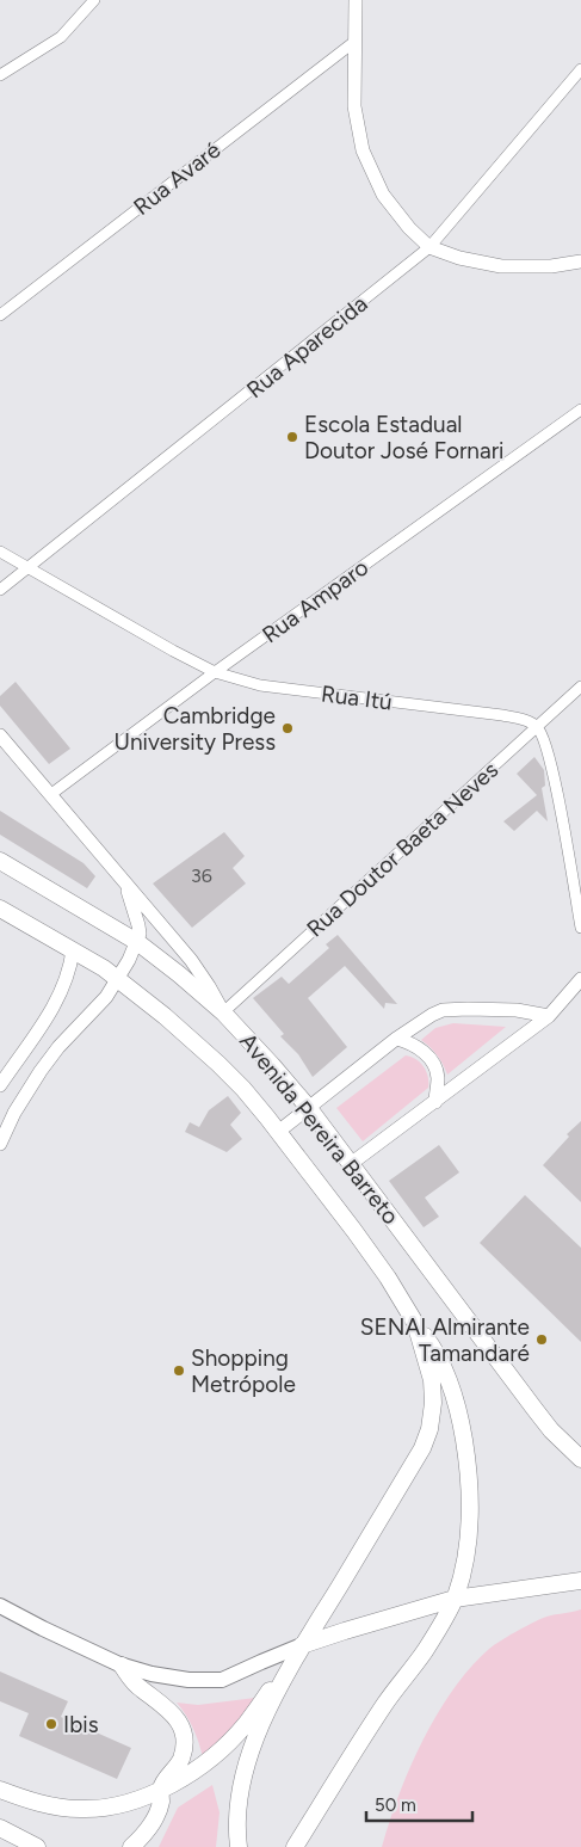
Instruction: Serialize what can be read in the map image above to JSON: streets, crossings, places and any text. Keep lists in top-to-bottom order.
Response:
{
  "streets": {
    "main road": ["Avenida Pereira Barreto"],
    "street": [
      "Rua Avaré",
      "Rua Aparecida",
      "Rua Amparo",
      "Rua Itú",
      "Rua Doutor Baeta Neves"
    ]
  },
  "crossings": [
    ["Rua Aparecida", "Rua Itú"],
    ["Rua Amparo", "Rua Itú"],
    ["Rua Itú", "Rua Doutor Baeta Neves"],
    ["Rua Doutor Baeta Neves", "Avenida Pereira Barreto"]
  ],
  "places": [
    "Escola Estadual Doutor José Fornari",
    "Cambridge University Press",
    "SENAI Almirante Tamandaré",
    "Shopping Metrópole",
    "Ibis"
  ],
  "house_numbers": ["36"],
  "scale_bar": "50 m"
}
